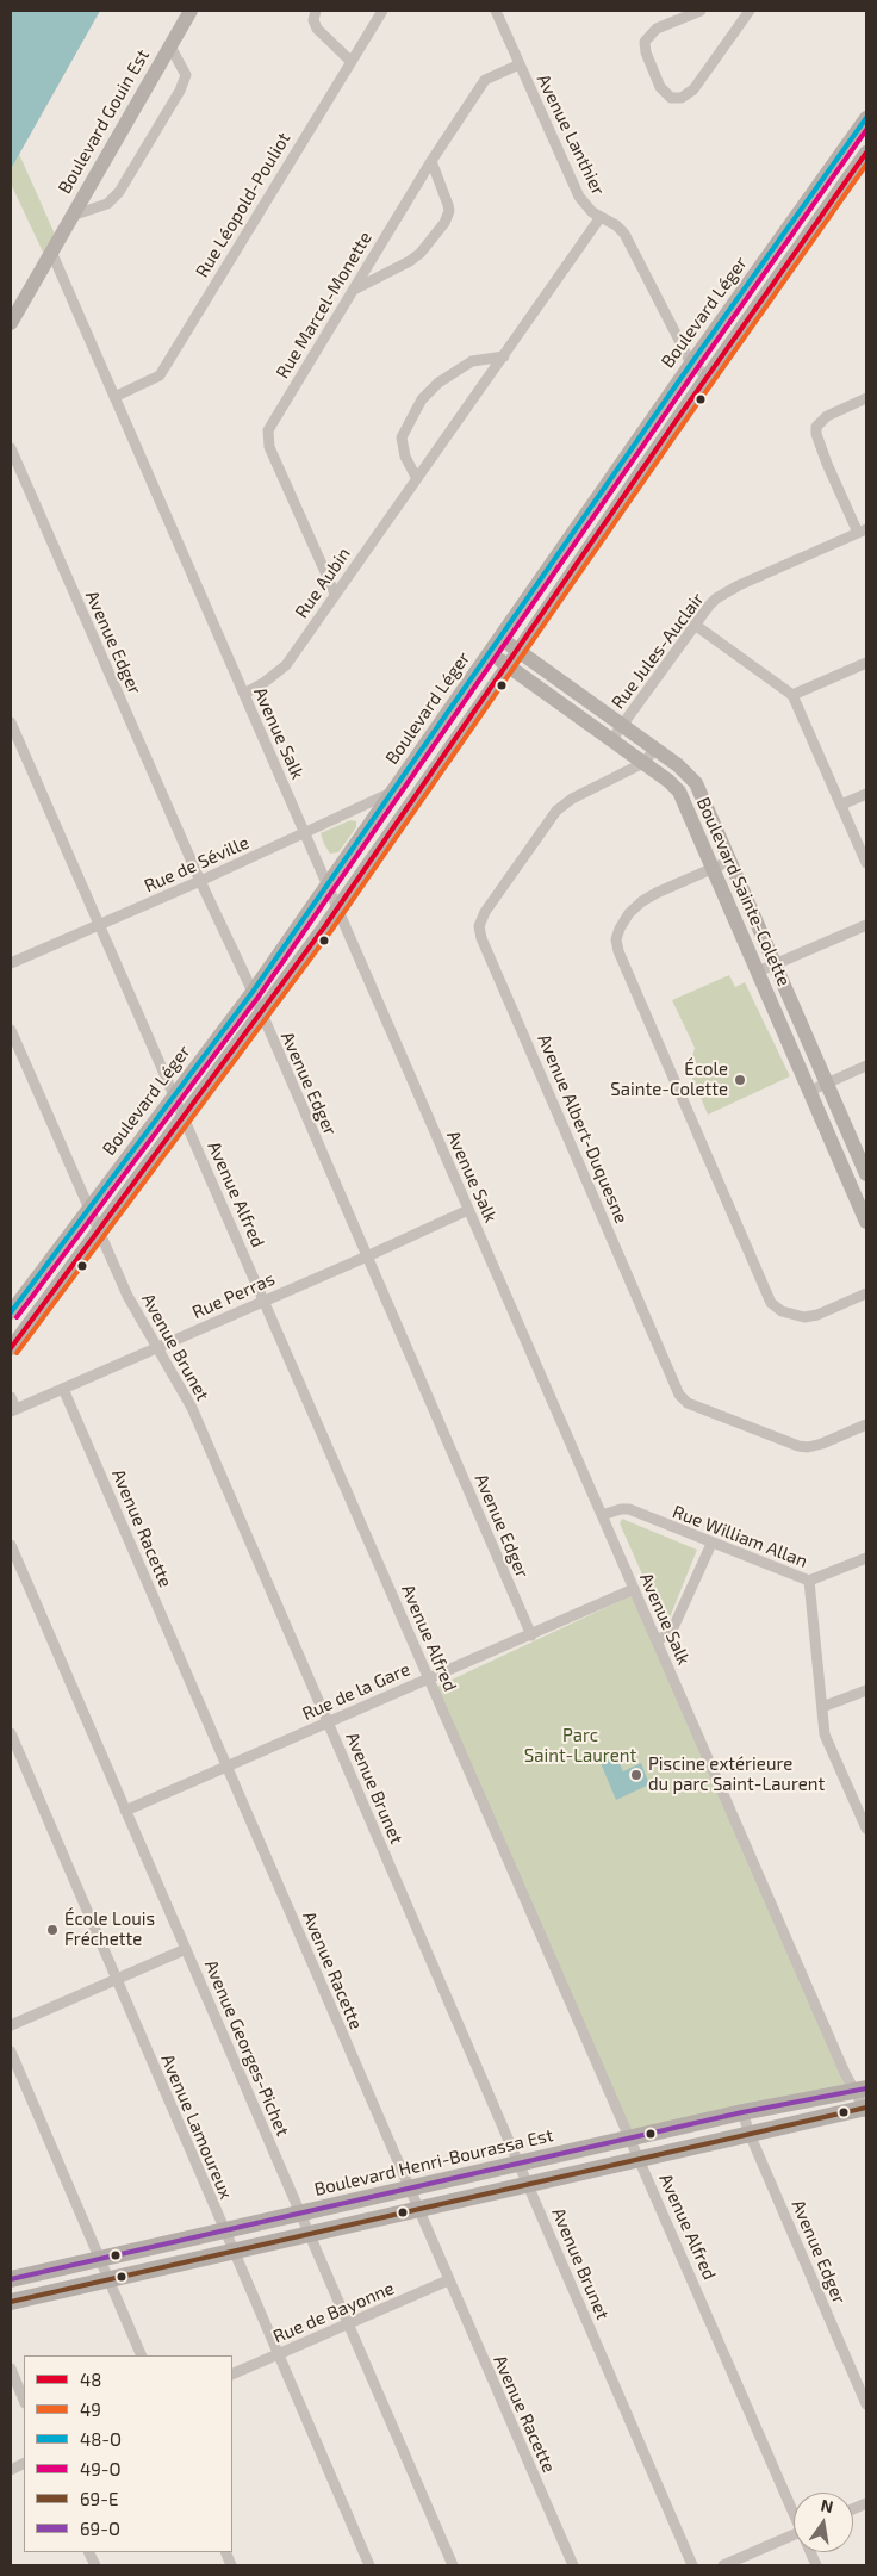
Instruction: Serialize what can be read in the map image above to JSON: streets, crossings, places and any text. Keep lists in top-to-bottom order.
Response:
{
  "streets": {
    "main road": [
      "Boulevard Gouin Est",
      "Boulevard Léger",
      "Boulevard Sainte-Colette",
      "Boulevard Henri-Bourassa Est"
    ],
    "street": [
      "Avenue Lanthier",
      "Rue Léopold-Pouliot",
      "Rue Marcel-Monette",
      "Rue Aubin",
      "Avenue Edger",
      "Rue Jules-Auclair",
      "Avenue Salk",
      "Rue de Séville",
      "Avenue Albert-Duquesne",
      "Avenue Alfred",
      "Rue Perras",
      "Avenue Brunet",
      "Avenue Racette",
      "Rue William Allan",
      "Rue de la Gare",
      "Avenue Georges-Pichet",
      "Avenue Lamoureux",
      "Rue de Bayonne"
    ]
  },
  "crossings": [
    ["Boulevard Gouin Est", "Avenue Salk"],
    ["Avenue Lanthier", "Rue Marcel-Monette"],
    ["Avenue Lanthier", "Boulevard Léger"],
    ["Avenue Lanthier", "Rue Aubin"],
    ["Rue Léopold-Pouliot", "Avenue Salk"],
    ["Rue Marcel-Monette", "Rue Aubin"],
    ["Boulevard Léger", "Avenue Edger"],
    ["Boulevard Léger", "Avenue Salk"],
    ["Boulevard Léger", "Rue de Séville"],
    ["Boulevard Léger", "Boulevard Sainte-Colette"],
    ["Boulevard Léger", "Avenue Alfred"],
    ["Boulevard Léger", "Avenue Brunet"],
    ["Rue Aubin", "Avenue Salk"],
    ["Avenue Edger", "Rue de Séville"],
    ["Avenue Edger", "Rue Perras"],
    ["Avenue Edger", "Rue de la Gare"],
    ["Avenue Edger", "Boulevard Henri-Bourassa Est"],
    ["Rue Jules-Auclair", "Boulevard Sainte-Colette"],
    ["Avenue Salk", "Rue de Séville"],
    ["Avenue Salk", "Rue Perras"],
    ["Avenue Salk", "Rue William Allan"],
    ["Avenue Salk", "Rue de la Gare"],
    ["Avenue Salk", "Boulevard Henri-Bourassa Est"],
    ["Rue de Séville", "Avenue Alfred"],
    ["Boulevard Sainte-Colette", "Avenue Albert-Duquesne"],
    ["Avenue Alfred", "Rue Perras"],
    ["Avenue Alfred", "Rue de la Gare"],
    ["Avenue Alfred", "Boulevard Henri-Bourassa Est"],
    ["Rue Perras", "Avenue Brunet"],
    ["Rue Perras", "Avenue Racette"],
    ["Avenue Brunet", "Rue de la Gare"],
    ["Avenue Brunet", "Boulevard Henri-Bourassa Est"],
    ["Avenue Racette", "Rue de la Gare"],
    ["Avenue Racette", "Boulevard Henri-Bourassa Est"],
    ["Avenue Racette", "Rue de Bayonne"],
    ["Rue de la Gare", "Avenue Georges-Pichet"],
    ["Avenue Georges-Pichet", "Boulevard Henri-Bourassa Est"],
    ["Avenue Georges-Pichet", "Rue de Bayonne"],
    ["Avenue Lamoureux", "Boulevard Henri-Bourassa Est"],
    ["Avenue Lamoureux", "Rue de Bayonne"]
  ],
  "parks": ["Parc Saint-Laurent"],
  "places": ["École Sainte-Colette", "Piscine extérieure du parc Saint-Laurent", "École Louis Fréchette"],
  "lines": [
    "transit line 48-O",
    "transit line 49-O",
    "transit line 48",
    "transit line 49",
    "transit line 69-O",
    "transit line 69-E"
  ],
  "legend": [
    "48",
    "49",
    "48-O",
    "49-O",
    "69-E",
    "69-O"
  ],
  "north": "top"
}
